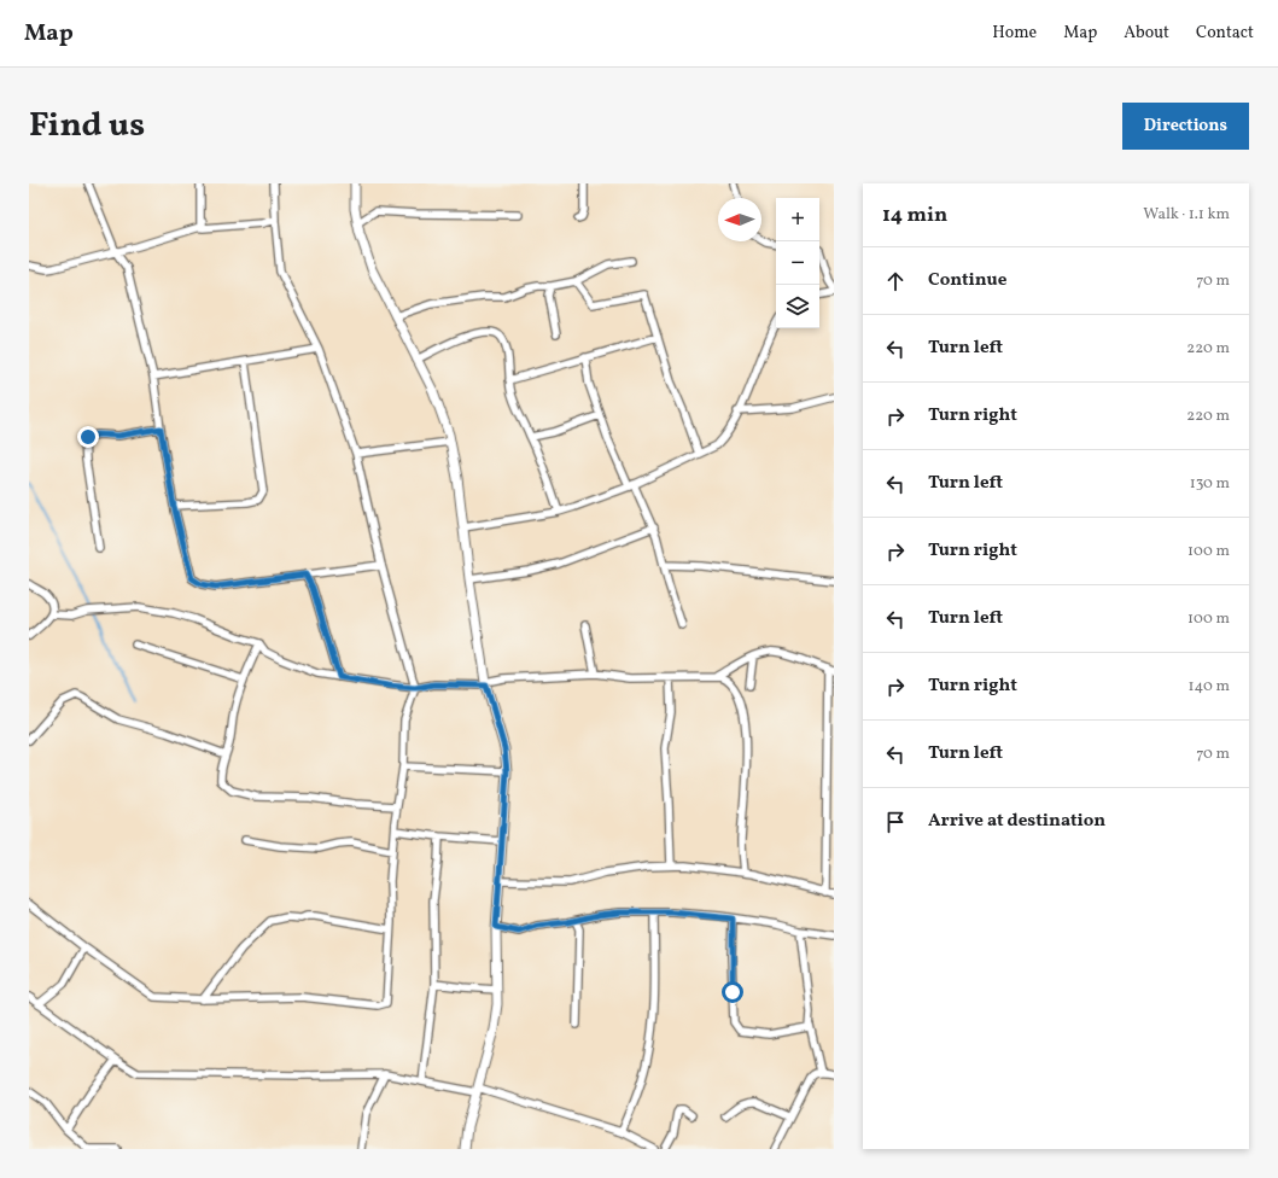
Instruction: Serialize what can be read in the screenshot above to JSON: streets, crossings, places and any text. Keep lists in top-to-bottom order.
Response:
{
  "north": "left",
  "page": {
    "header": "Map",
    "nav": [
      "Home",
      "Map",
      "About",
      "Contact"
    ],
    "title": "Find us",
    "buttons": "Directions",
    "heading": ["14 min", "Walk · 1.1 km"],
    "map_buttons": ["+", "−"],
    "list": [
      ["Continue", "70 m"],
      ["Turn left", "220 m"],
      ["Turn right", "220 m"],
      ["Turn left", "130 m"],
      ["Turn right", "100 m"],
      ["Turn left", "100 m"],
      ["Turn right", "140 m"],
      ["Turn left", "70 m"],
      "Arrive at destination"
    ]
  }
}
